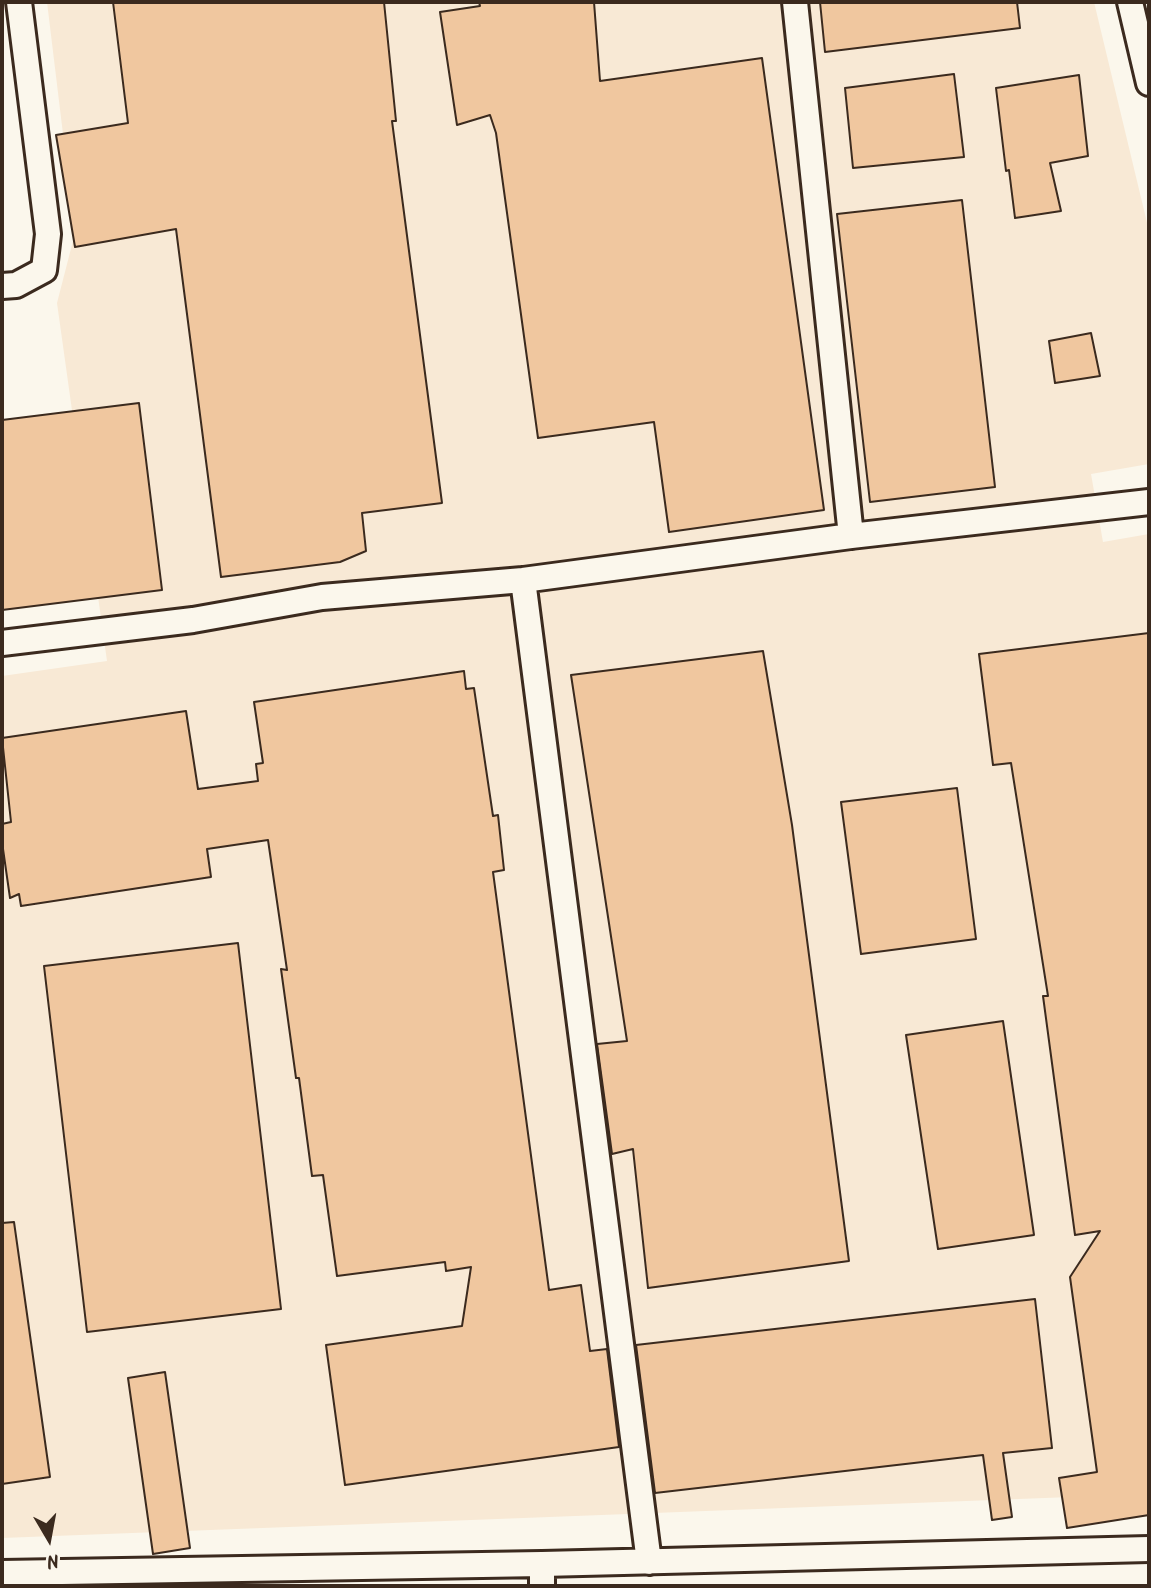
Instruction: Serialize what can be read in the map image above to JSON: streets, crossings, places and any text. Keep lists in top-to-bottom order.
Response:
{
  "north": "bottom"
}
